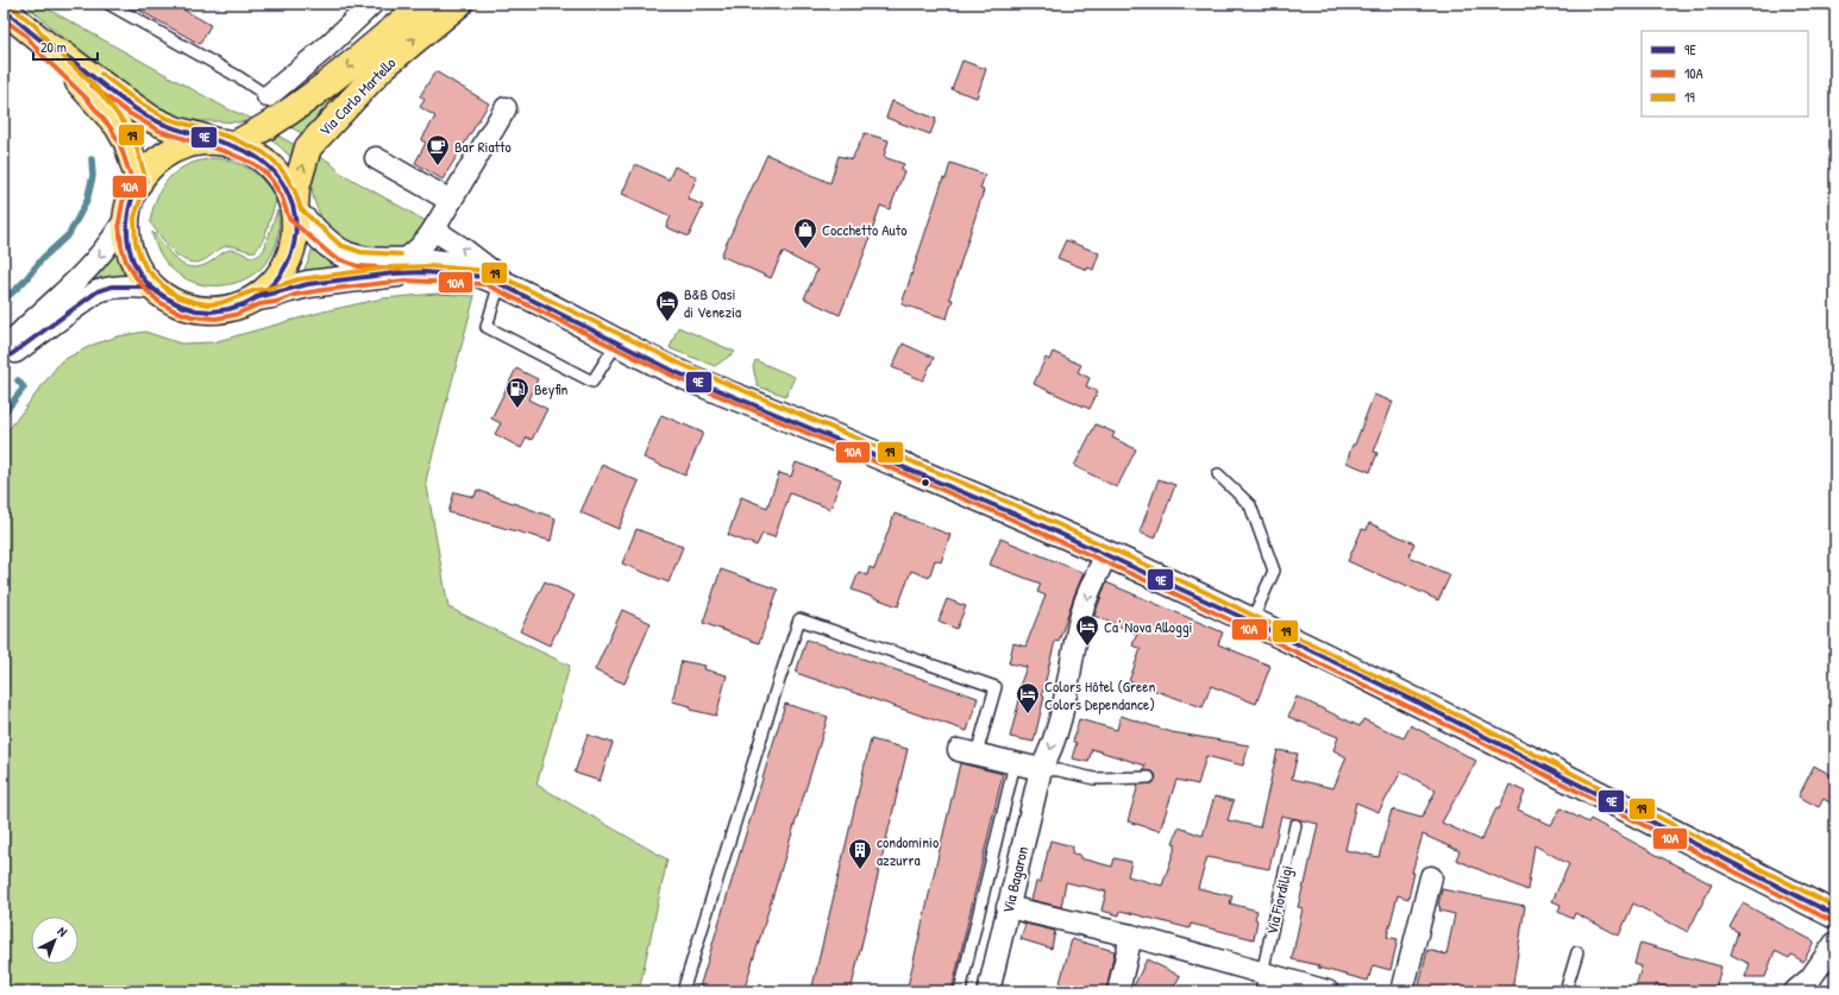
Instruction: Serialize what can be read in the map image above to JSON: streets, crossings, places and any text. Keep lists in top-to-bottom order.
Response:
{
  "streets": {
    "main road": ["Via Carlo Martello"],
    "street": ["Via Bagaron"],
    "lane": ["Via Fiordiligi"]
  },
  "one_way": ["Via Bagaron"],
  "places": {
    "cafe": ["Bar Riatto"],
    "shop": ["Cocchetto Auto"],
    "hotel": ["B&B Oasi di Venezia", "Ca' Nova Alloggi", "Colors Hôtel (Green Colors Dependance)"],
    "fuel station": ["Beyfin"],
    "building": ["condominio azzurra"]
  },
  "lines": ["transit line 19", "transit line 9E", "transit line 10A"],
  "legend": ["9E", "10A", "19"],
  "scale_bar": "20 m",
  "north": "top right"
}
